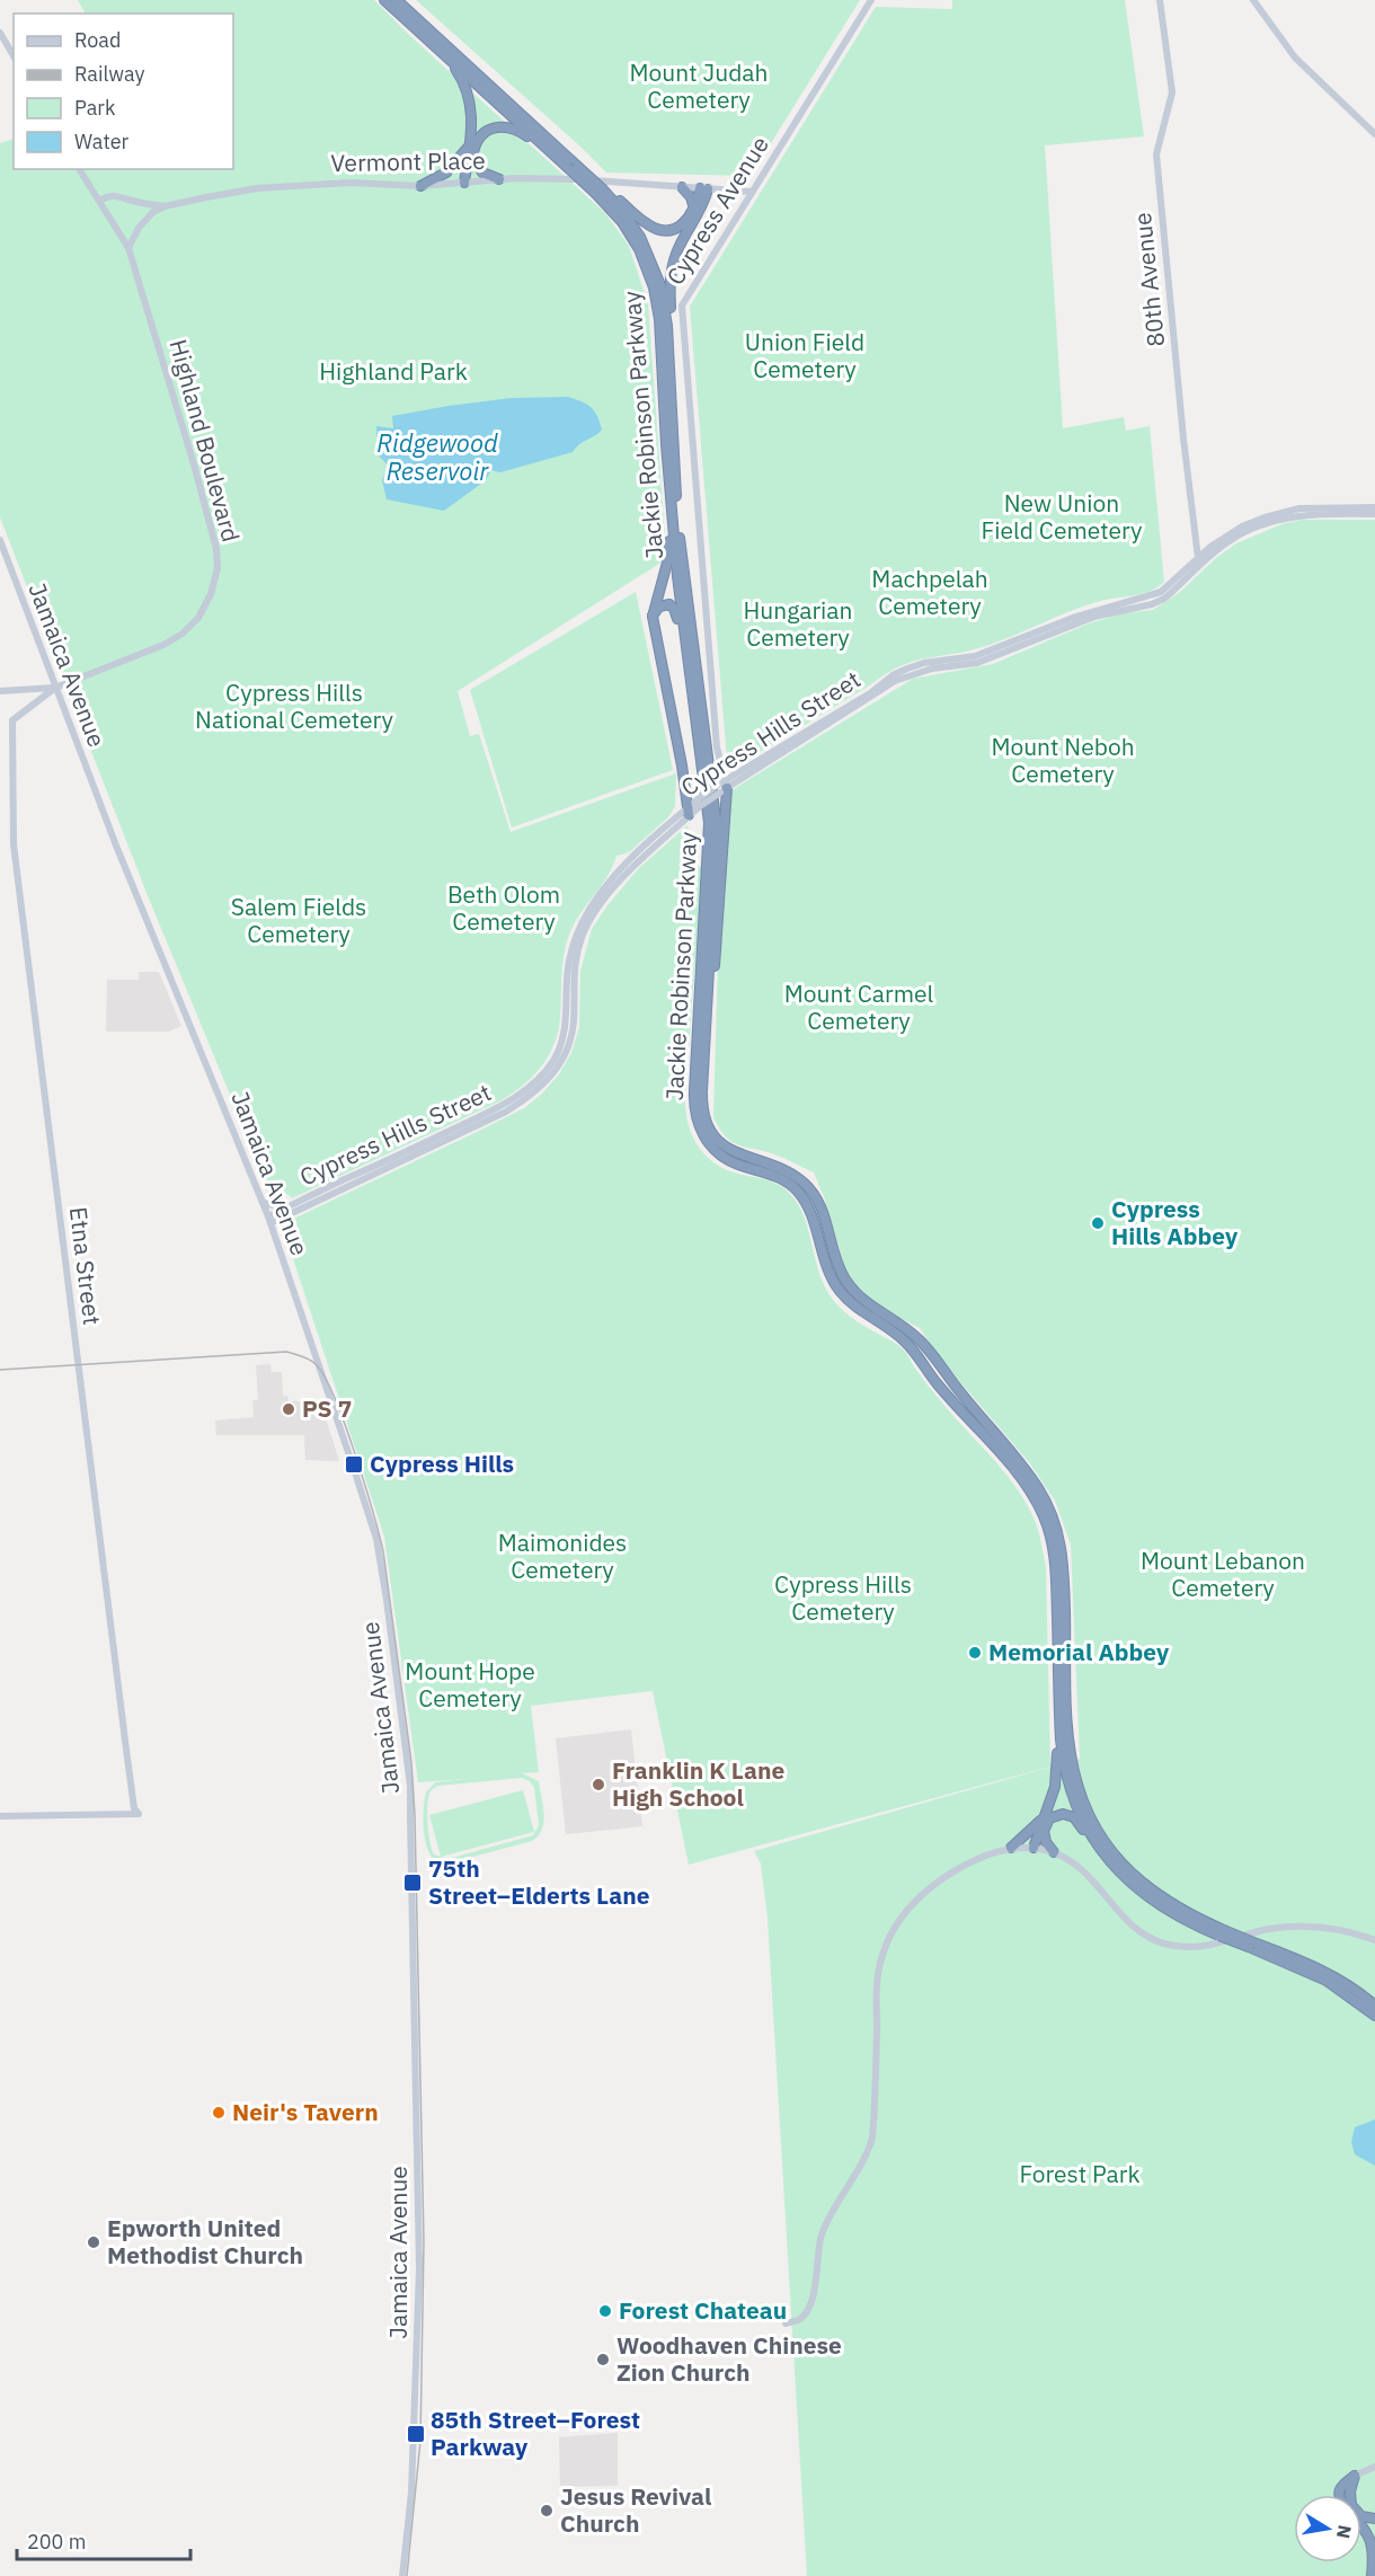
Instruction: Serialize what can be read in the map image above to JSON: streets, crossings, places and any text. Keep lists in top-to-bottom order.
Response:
{
  "streets": {
    "highway": ["Jackie Robinson Parkway"],
    "street": [
      "Vermont Place",
      "Cypress Avenue",
      "80th Avenue",
      "Highland Boulevard",
      "Jamaica Avenue",
      "Cypress Hills Street",
      "Etna Street"
    ]
  },
  "crossings": [
    ["Vermont Place", "Cypress Avenue"],
    ["Cypress Avenue", "Cypress Hills Street"],
    ["80th Avenue", "Cypress Hills Street"],
    ["Highland Boulevard", "Jamaica Avenue"],
    ["Highland Boulevard", "Etna Street"],
    ["Jamaica Avenue", "Cypress Hills Street"],
    ["Jamaica Avenue", "Etna Street"]
  ],
  "water": ["Ridgewood Reservoir"],
  "parks": [
    "Mount Judah Cemetery",
    "Union Field Cemetery",
    "Highland Park",
    "New Union Field Cemetery",
    "Machpelah Cemetery",
    "Hungarian Cemetery",
    "Cypress Hills National Cemetery",
    "Mount Neboh Cemetery",
    "Beth Olom Cemetery",
    "Salem Fields Cemetery",
    "Mount Carmel Cemetery",
    "Maimonides Cemetery",
    "Mount Lebanon Cemetery",
    "Cypress Hills Cemetery",
    "Mount Hope Cemetery",
    "Forest Park"
  ],
  "places": {
    "other": [
      "Cypress Hills Abbey",
      "PS 7",
      "Memorial Abbey",
      "Franklin K Lane High School",
      "Neir's Tavern",
      "Epworth United Methodist Church",
      "Forest Chateau",
      "Woodhaven Chinese Zion Church",
      "Jesus Revival Church"
    ],
    "transit": ["Cypress Hills", "75th Street–Elderts Lane", "85th Street–Forest Parkway"]
  },
  "legend": [
    "Road",
    "Railway",
    "Park",
    "Water"
  ],
  "scale_bar": "200 m",
  "north": "right"
}
